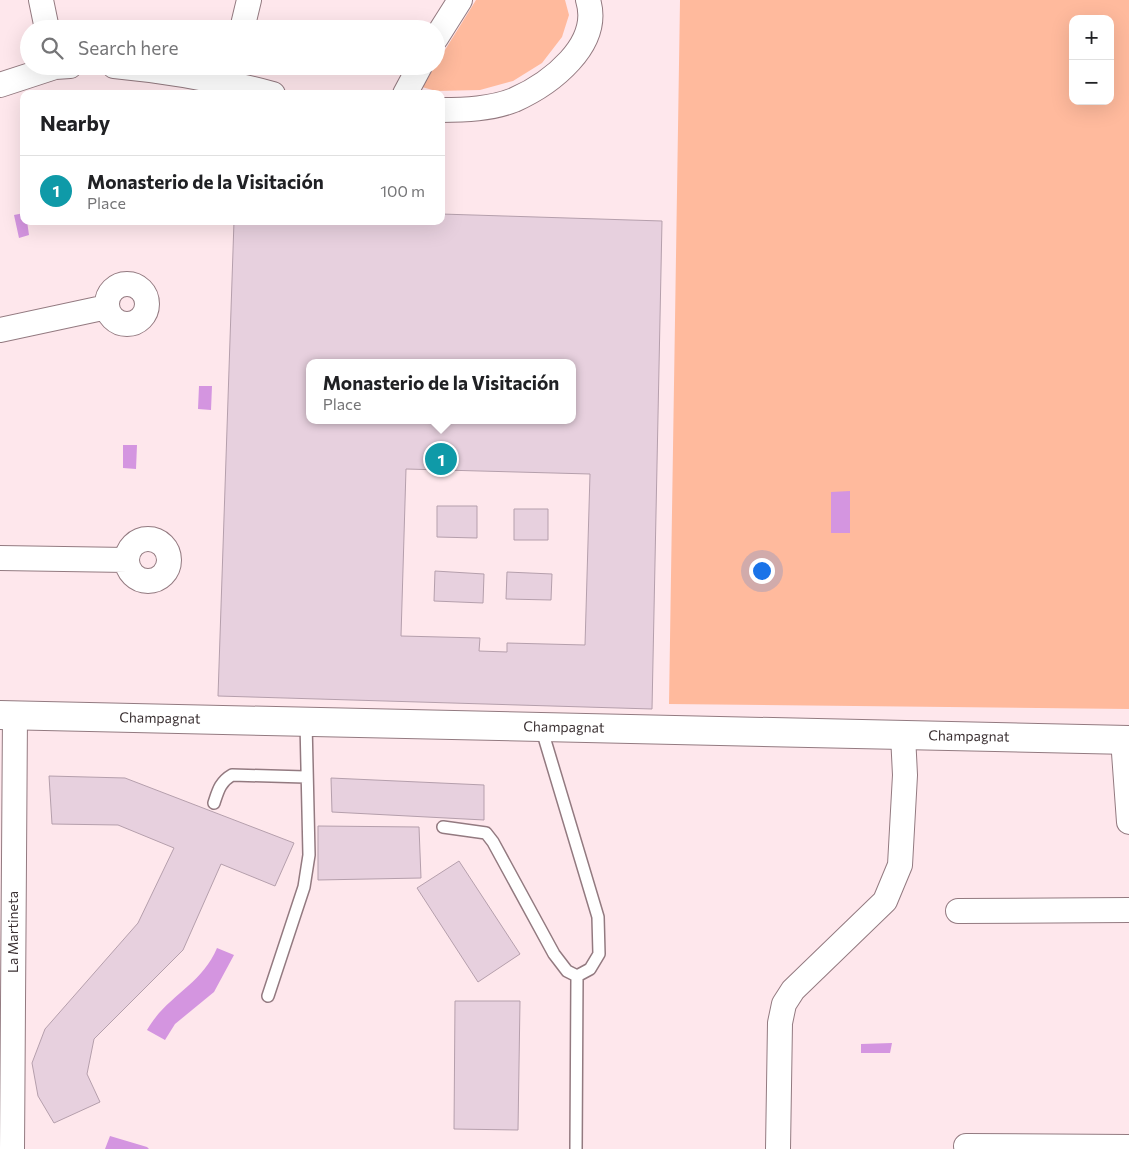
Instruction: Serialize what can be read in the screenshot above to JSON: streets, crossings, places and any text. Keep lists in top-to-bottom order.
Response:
{
  "streets": {
    "street": ["Champagnat", "La Martineta"]
  },
  "crossings": [
    ["Champagnat", "La Martineta"]
  ],
  "page": {
    "map_buttons": ["+", "−"],
    "search": "Search here",
    "heading": "Nearby",
    "list": [
      {
        "mark": "1",
        "name": "Monasterio de la Visitación",
        "note": "Place",
        "value": "100 m"
      }
    ],
    "popup": ["Monasterio de la Visitación", "Place"],
    "pins": "1"
  }
}
